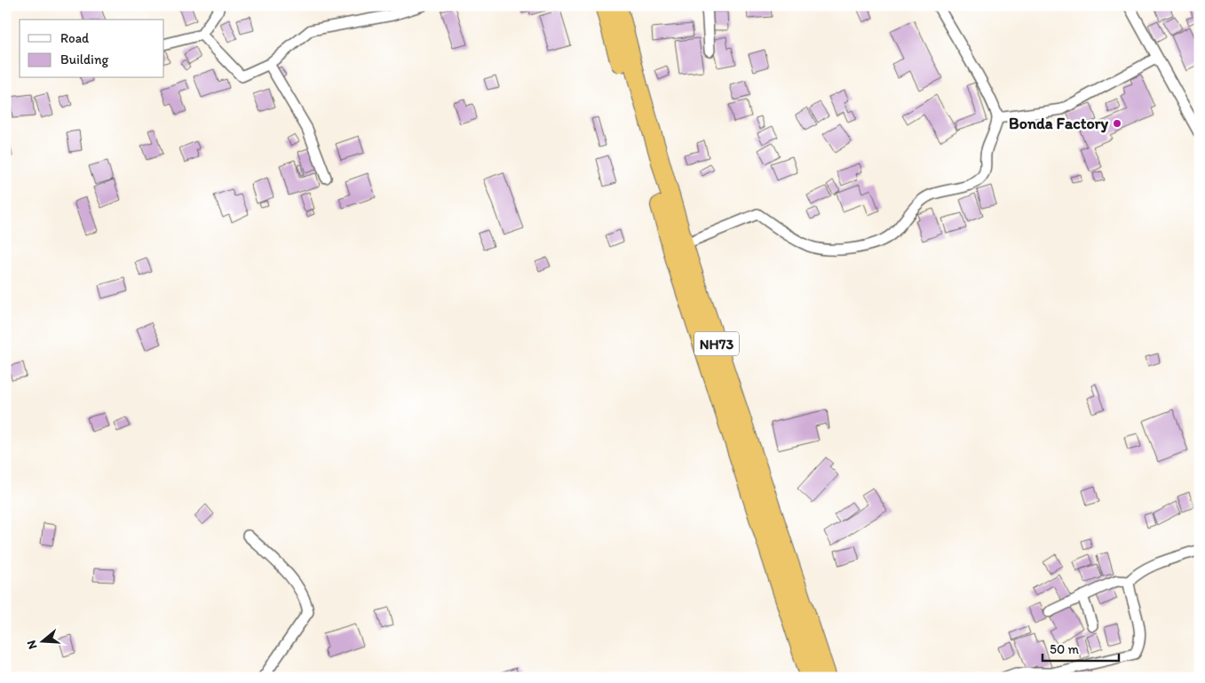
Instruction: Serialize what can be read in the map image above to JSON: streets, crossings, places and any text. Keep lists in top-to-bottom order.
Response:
{
  "streets": {
    "highway": ["NH73"]
  },
  "places": ["Bonda Factory"],
  "legend": ["Road", "Building"],
  "scale_bar": "50 m",
  "north": "left"
}
